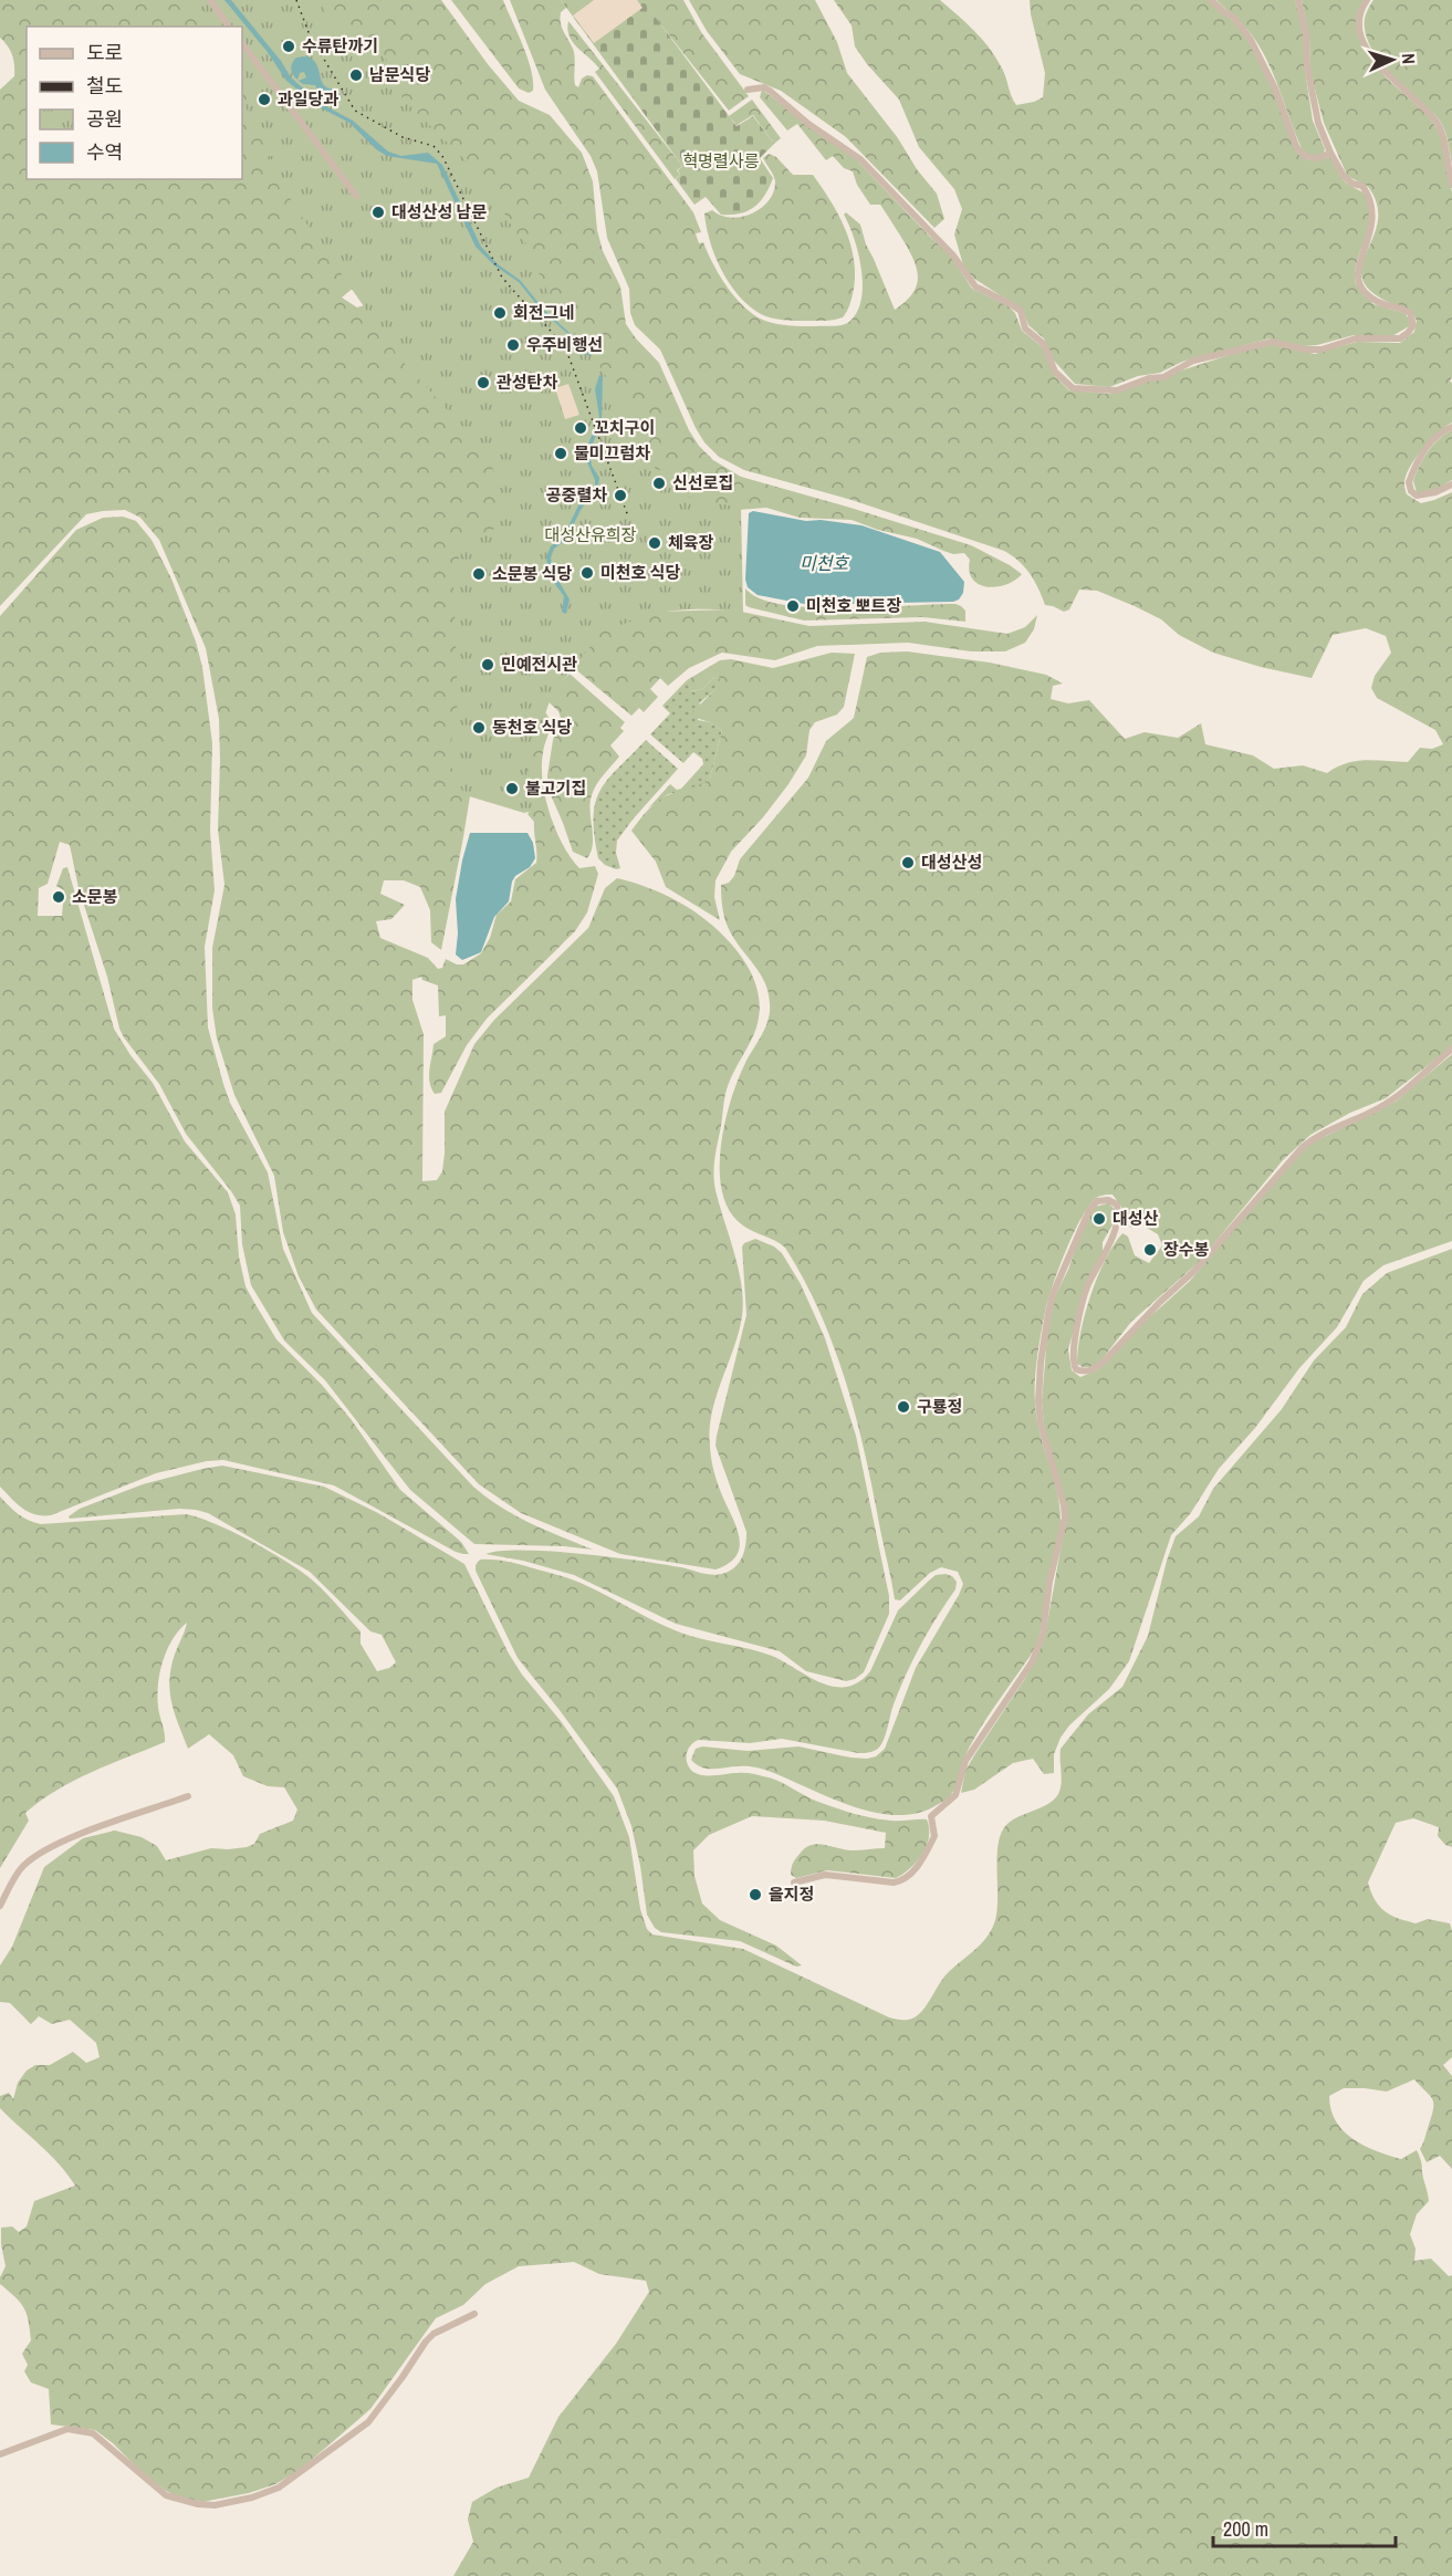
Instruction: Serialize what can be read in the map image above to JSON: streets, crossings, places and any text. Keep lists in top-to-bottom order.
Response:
{
  "water": ["미천호"],
  "parks": ["혁명렬사릉", "대성산유희장"],
  "places": [
    "수류탄까기",
    "남문식당",
    "과일당과",
    "대성산성 남문",
    "회전그네",
    "우주비행선",
    "관성탄차",
    "꼬치구이",
    "물미끄럼차",
    "신선로집",
    "공중렬차",
    "체육장",
    "미천호 식당",
    "소문봉 식당",
    "미천호 뽀트장",
    "민예전시관",
    "동천호 식당",
    "불고기집",
    "대성산성",
    "소문봉",
    "대성산",
    "장수봉",
    "구룡정",
    "을지정"
  ],
  "legend": [
    "도로",
    "철도",
    "공원",
    "수역"
  ],
  "scale_bar": "200 m",
  "north": "right"
}
